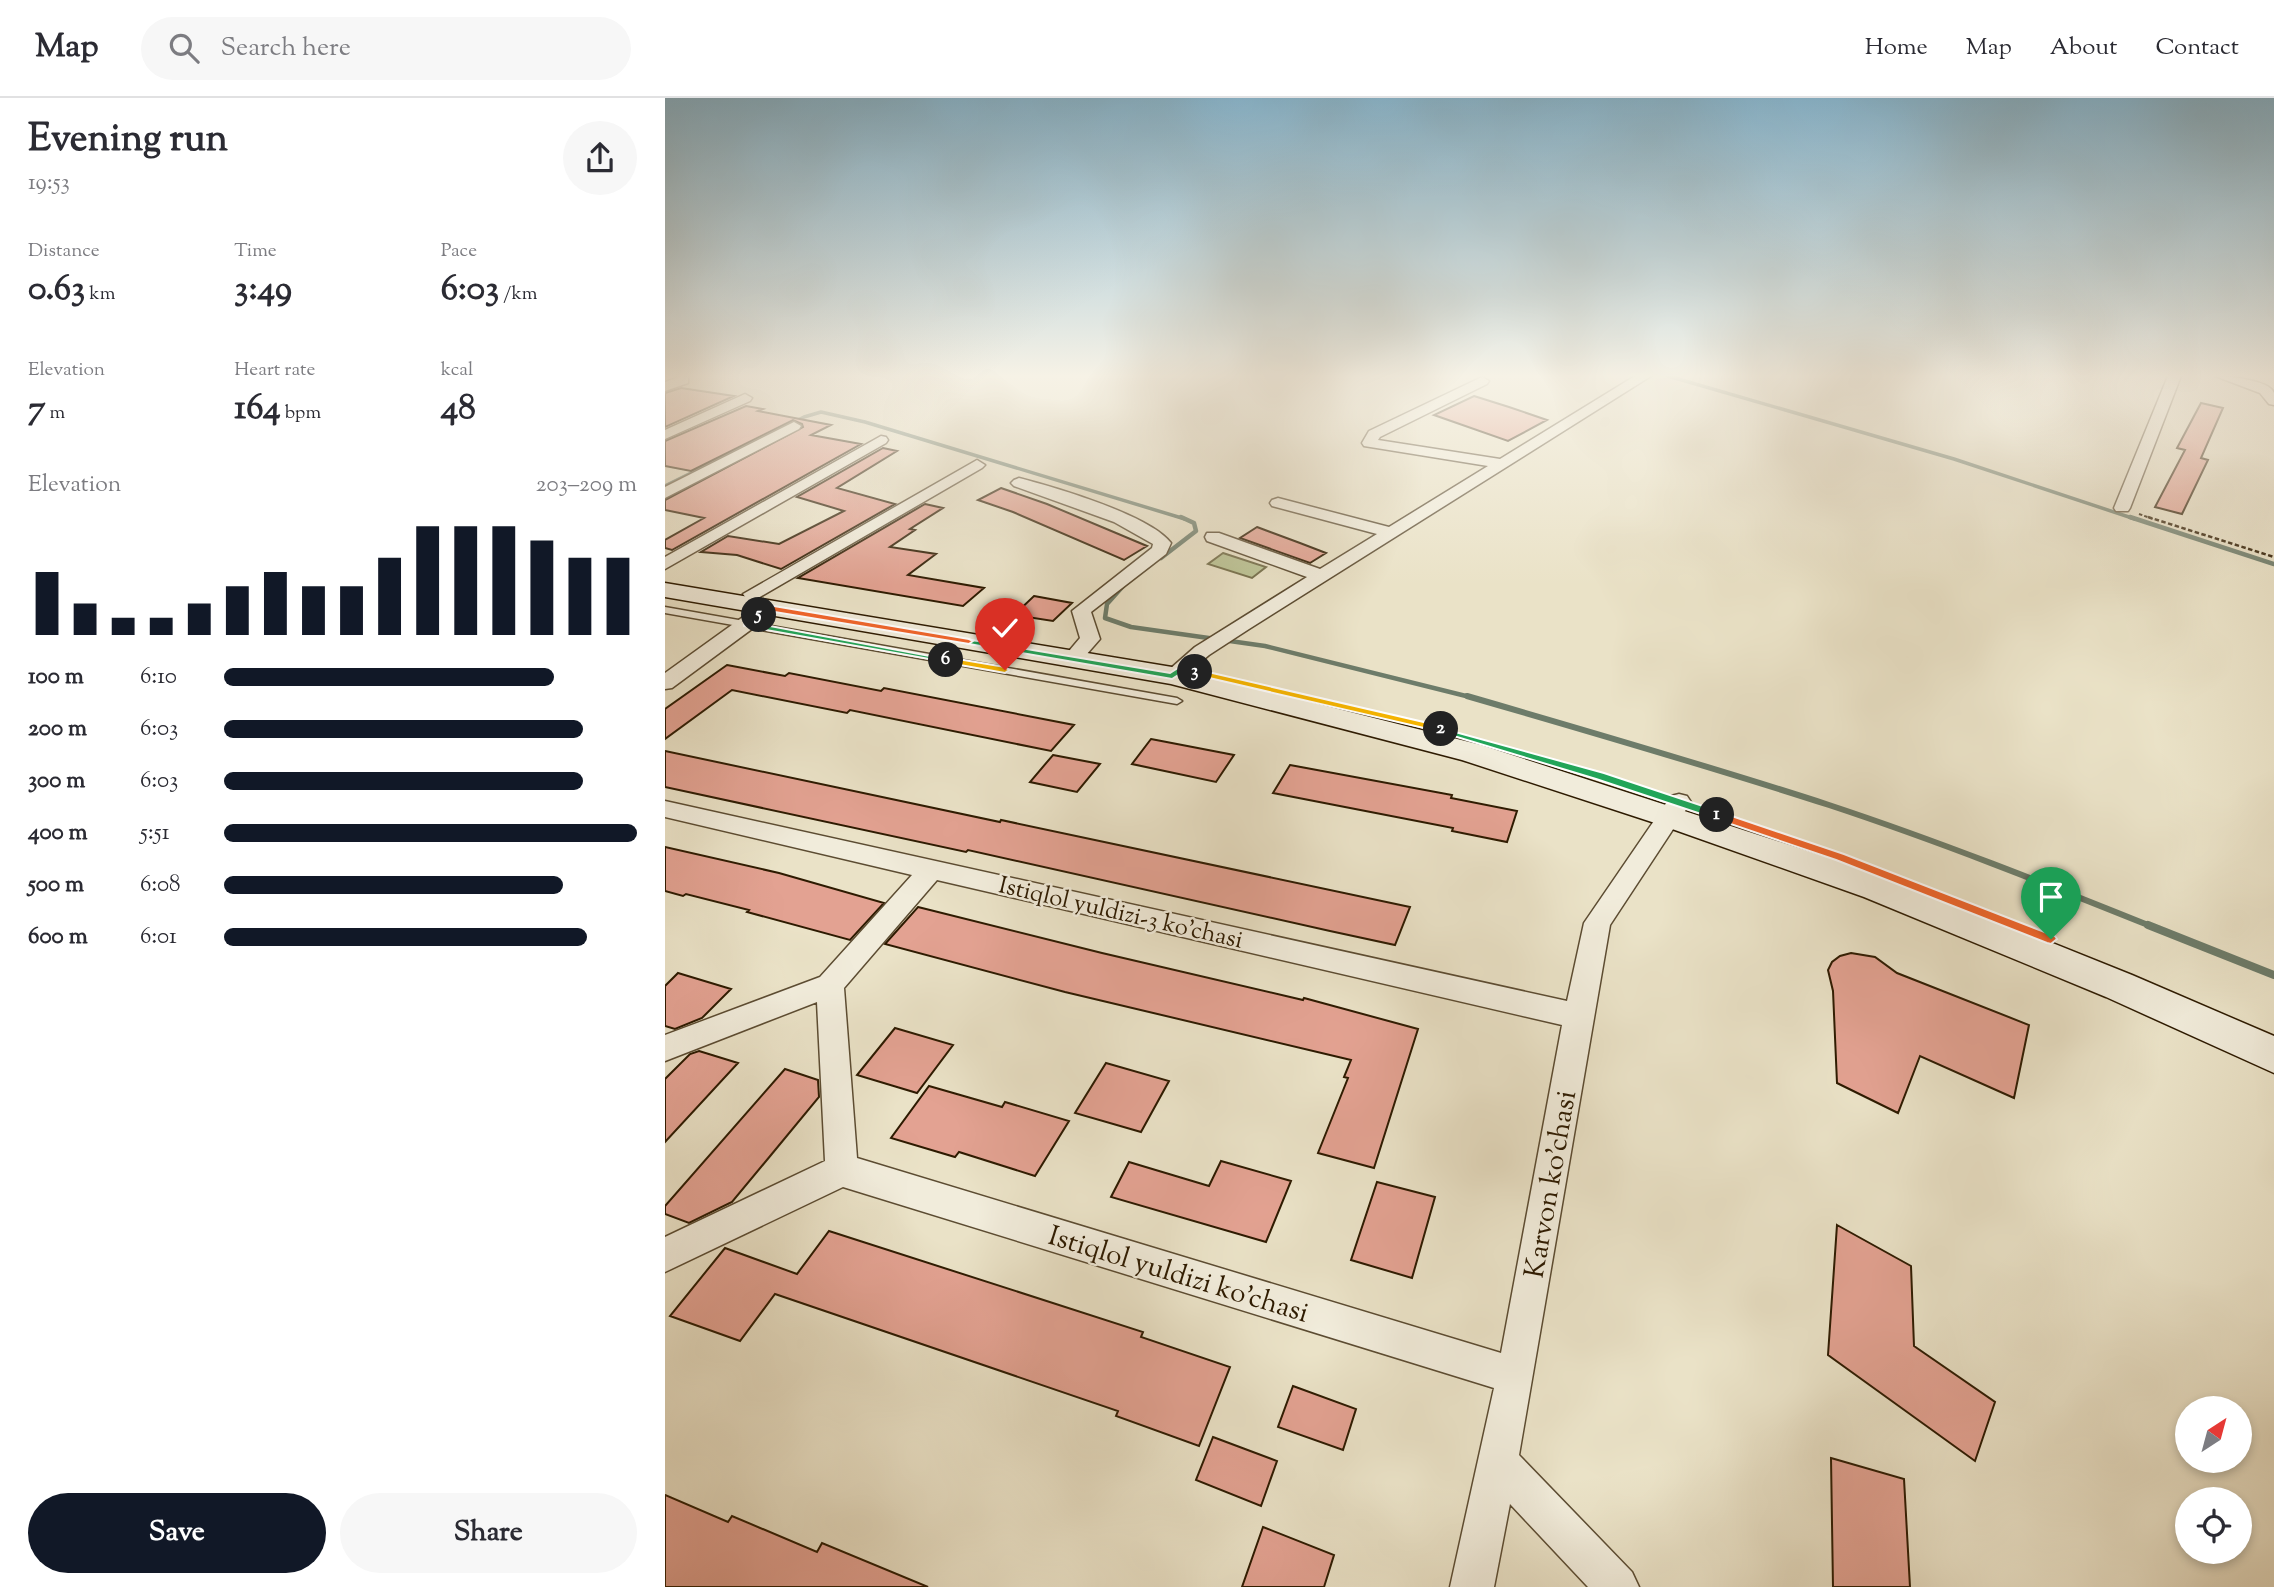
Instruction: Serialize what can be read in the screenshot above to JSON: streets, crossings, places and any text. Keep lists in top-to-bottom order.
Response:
{
  "streets": {
    "street": ["Istiqlol yuldizi-3 ko'chasi", "Karvon ko'chasi", "Istiqlol yuldizi ko'chasi"]
  },
  "crossings": [
    ["Istiqlol yuldizi-3 ko'chasi", "Karvon ko'chasi"],
    ["Karvon ko'chasi", "Istiqlol yuldizi ko'chasi"]
  ],
  "north": "top right",
  "page": {
    "header": "Map",
    "search": "Search here",
    "nav": [
      "Home",
      "Map",
      "About",
      "Contact"
    ],
    "heading": ["Evening run", "19:53"],
    "stats": [
      ["Distance", "0.63 km"],
      ["Time", "3:49"],
      ["Pace", "6:03 /km"],
      ["Elevation", "7 m"],
      ["Heart rate", "164 bpm"],
      ["kcal", "48"]
    ],
    "chart": ["Elevation", "203–209 m"],
    "pins": [
      "5",
      "6",
      "3",
      "2",
      "1"
    ],
    "list": [
      {
        "name": "100 m",
        "note": "6:10"
      },
      {
        "name": "200 m",
        "note": "6:03"
      },
      {
        "name": "300 m",
        "note": "6:03"
      },
      {
        "name": "400 m",
        "note": "5:51"
      },
      {
        "name": "500 m",
        "note": "6:08"
      },
      {
        "name": "600 m",
        "note": "6:01"
      }
    ],
    "buttons": ["Save", "Share"]
  }
}
